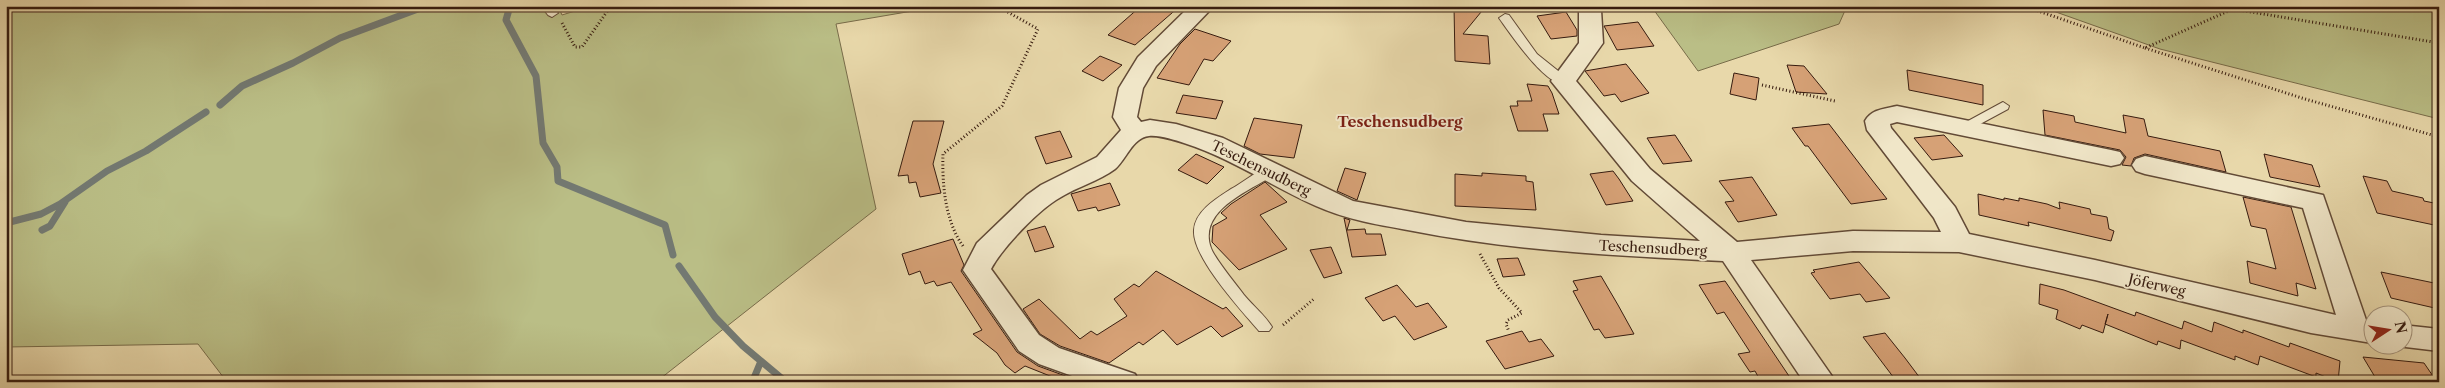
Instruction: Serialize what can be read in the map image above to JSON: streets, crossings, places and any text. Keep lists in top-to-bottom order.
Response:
{
  "streets": {
    "street": ["Teschensudberg", "Jöferweg"]
  },
  "crossings": [
    ["Teschensudberg", "Jöferweg"]
  ],
  "districts": ["Teschensudberg"],
  "north": "right"
}
